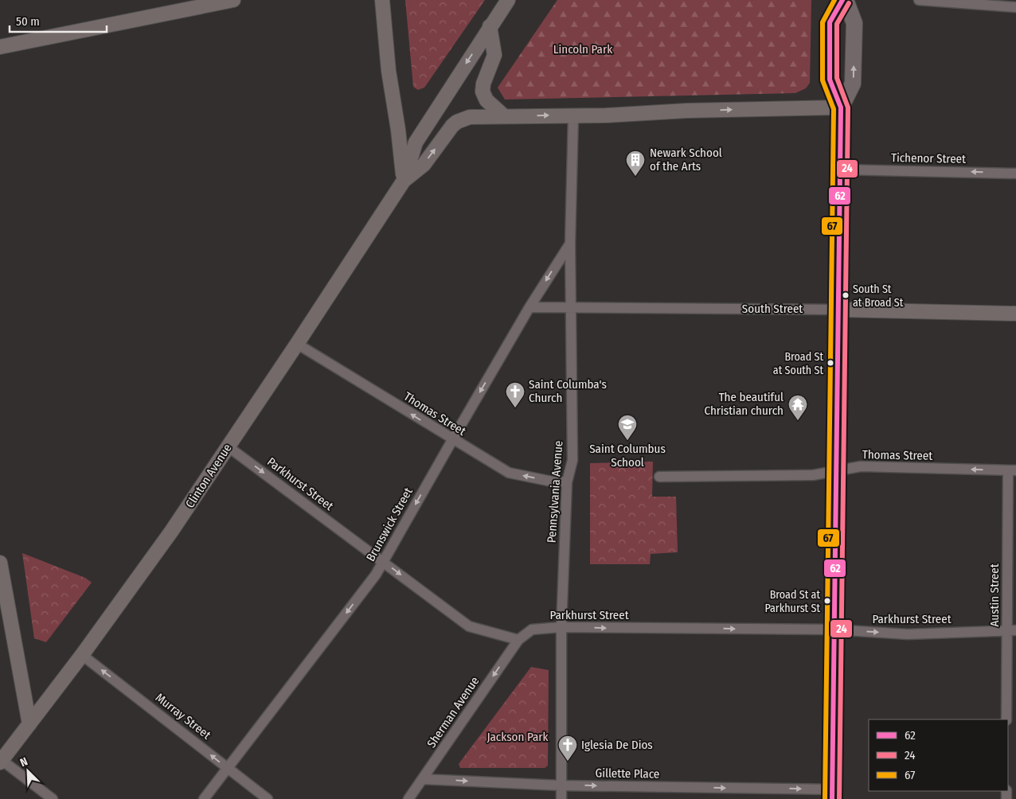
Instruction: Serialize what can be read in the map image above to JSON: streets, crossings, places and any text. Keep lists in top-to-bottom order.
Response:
{
  "streets": {
    "main road": ["South Street", "Clinton Avenue"],
    "street": [
      "Tichenor Street",
      "Thomas Street",
      "Parkhurst Street",
      "Pennsylvania Avenue",
      "Brunswick Street",
      "Austin Street",
      "Sherman Avenue",
      "Murray Street",
      "Gillette Place"
    ]
  },
  "crossings": [
    ["South Street", "Pennsylvania Avenue"],
    ["South Street", "Brunswick Street"],
    ["Thomas Street", "Clinton Avenue"],
    ["Thomas Street", "Pennsylvania Avenue"],
    ["Thomas Street", "Brunswick Street"],
    ["Thomas Street", "Austin Street"],
    ["Clinton Avenue", "Parkhurst Street"],
    ["Clinton Avenue", "Murray Street"],
    ["Parkhurst Street", "Pennsylvania Avenue"],
    ["Parkhurst Street", "Brunswick Street"],
    ["Parkhurst Street", "Austin Street"],
    ["Parkhurst Street", "Sherman Avenue"],
    ["Pennsylvania Avenue", "Brunswick Street"],
    ["Pennsylvania Avenue", "Gillette Place"],
    ["Brunswick Street", "Murray Street"],
    ["Sherman Avenue", "Gillette Place"]
  ],
  "one_way": [
    "Tichenor Street",
    "Thomas Street",
    "Parkhurst Street",
    "Brunswick Street",
    "Sherman Avenue",
    "Murray Street",
    "Gillette Place"
  ],
  "parks": ["Lincoln Park", "Jackson Park"],
  "places": {
    "building": ["Newark School of the Arts"],
    "other": ["South St at Broad St", "Broad St at South St", "Broad St at Parkhurst St"],
    "church": ["Saint Columba's Church", "Iglesia De Dios"],
    "temple": ["The beautiful Christian church"],
    "school or university": ["Saint Columbus School"]
  },
  "lines": ["transit line 62", "transit line 67", "transit line 24"],
  "legend": ["62", "24", "67"],
  "scale_bar": "50 m",
  "north": "top left"
}
